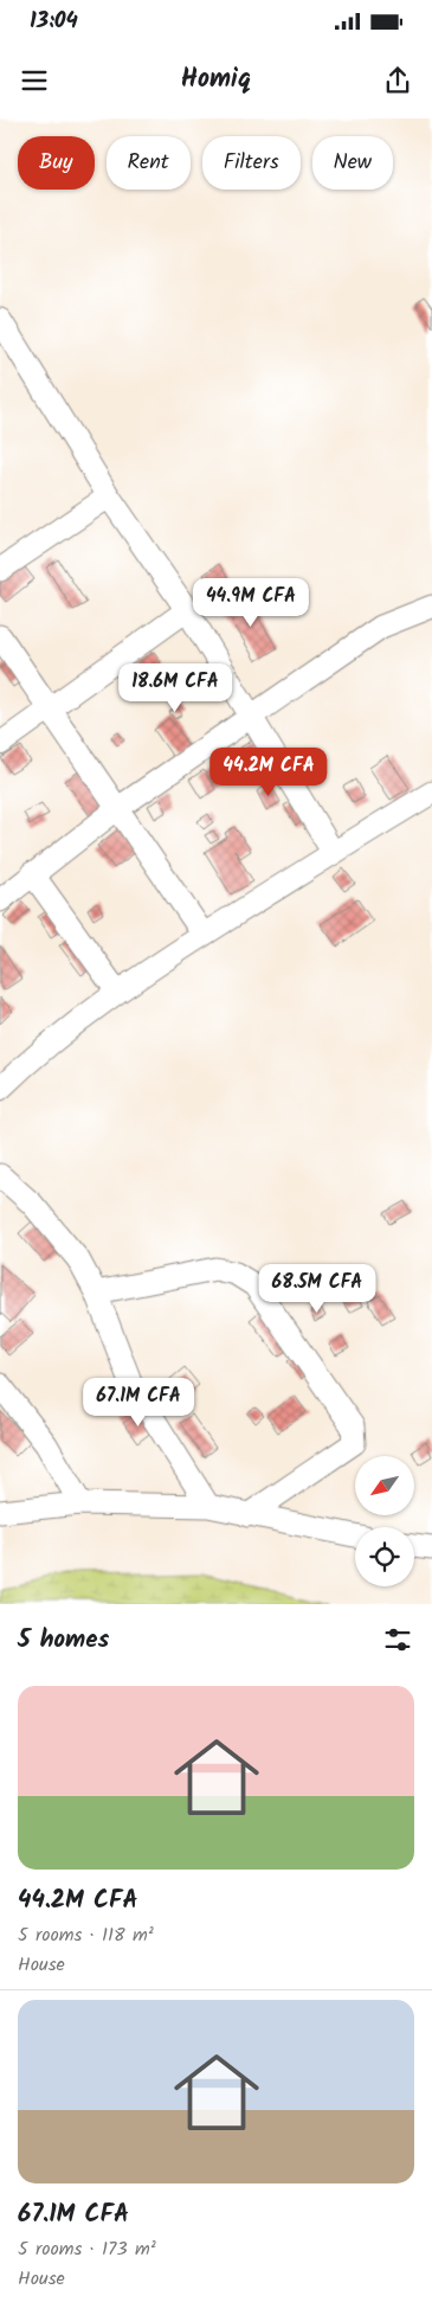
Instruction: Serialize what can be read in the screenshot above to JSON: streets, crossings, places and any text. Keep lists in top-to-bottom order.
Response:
{
  "north": "bottom left",
  "page": {
    "status": "13:04",
    "header": "Homiq",
    "chip": [
      "Buy",
      "Rent",
      "Filters",
      "New"
    ],
    "price": [
      "44.9M CFA",
      "18.6M CFA",
      "44.2M CFA",
      "68.5M CFA",
      "67.1M CFA"
    ],
    "heading": "5 homes",
    "list": [
      {
        "name": "44.2M CFA",
        "note": "5 rooms · 118 m² · House"
      },
      {
        "name": "67.1M CFA",
        "note": "5 rooms · 173 m² · House"
      }
    ]
  }
}
